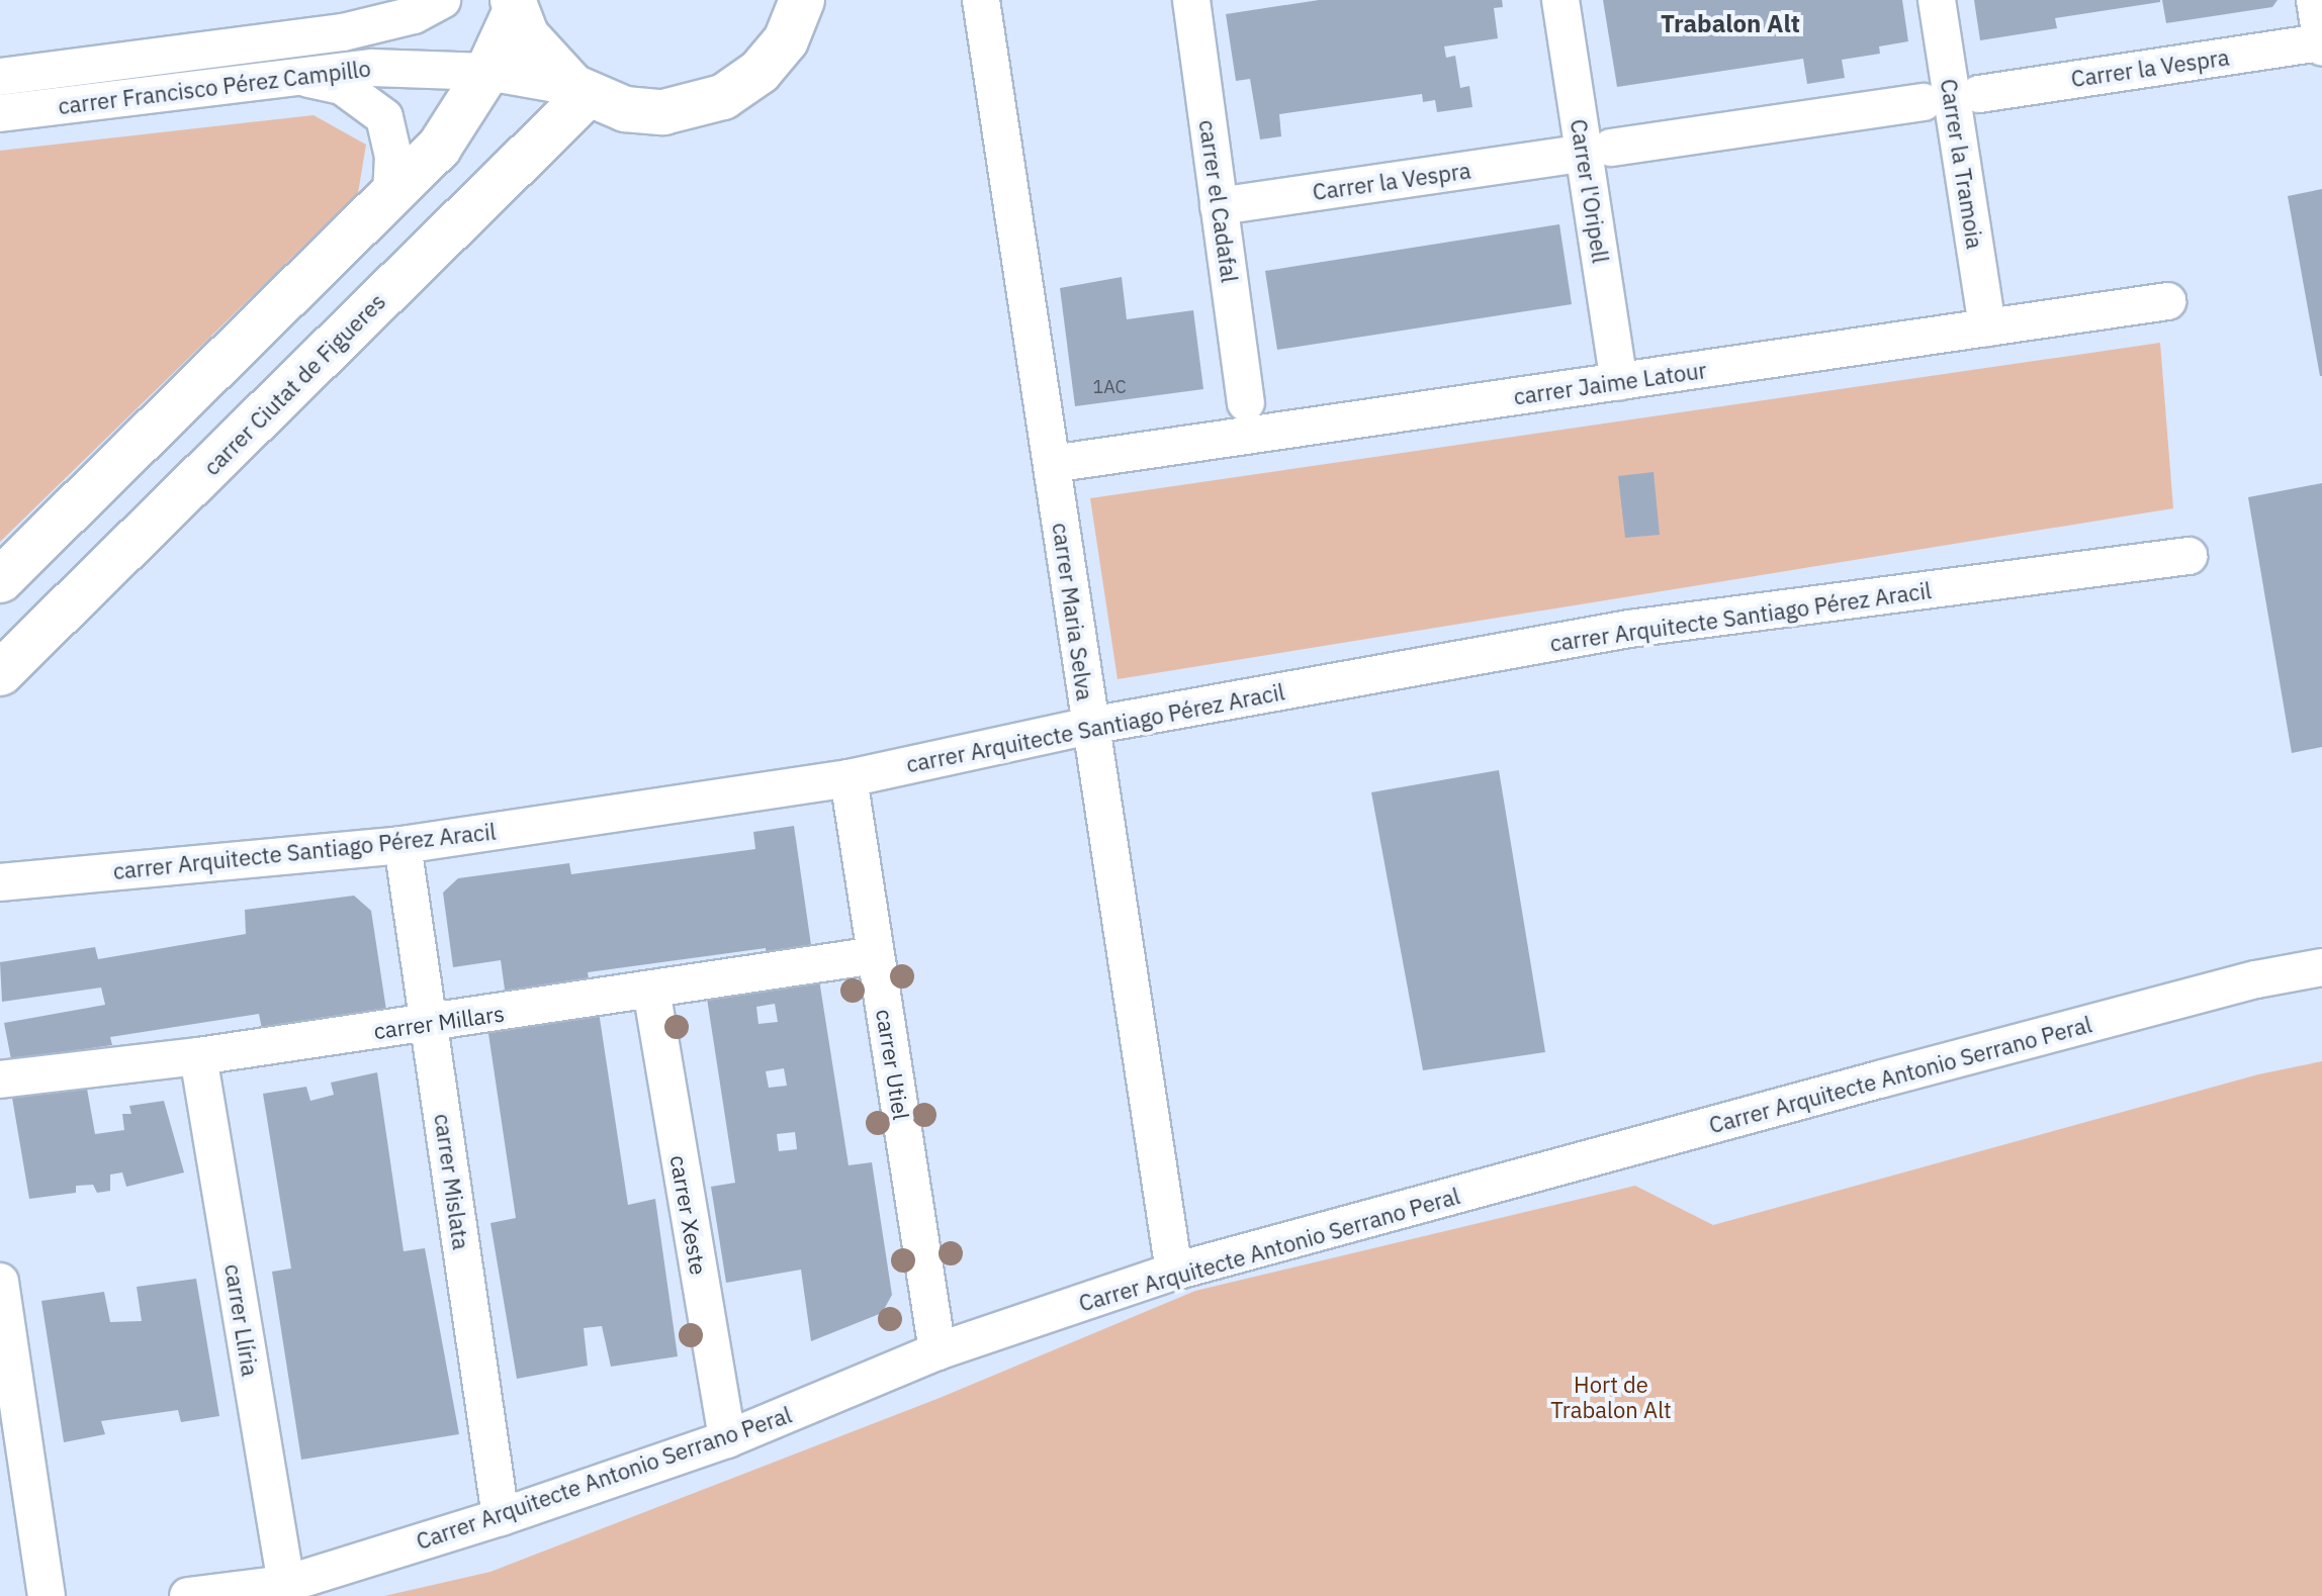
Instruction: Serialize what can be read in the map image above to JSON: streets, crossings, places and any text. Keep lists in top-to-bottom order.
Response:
{
  "streets": {
    "main road": ["carrer Ciutat de Figueres"],
    "street": [
      "Carrer la Vespra",
      "carrer Francisco Pérez Campillo",
      "Carrer la Tramoia",
      "Carrer l'Oripell",
      "carrer el Cadafal",
      "carrer Jaime Latour",
      "carrer Maria Selva",
      "carrer Arquitecte Santiago Pérez Aracil",
      "carrer Millars",
      "carrer Utiel",
      "Carrer Arquitecte Antonio Serrano Peral",
      "carrer Mislata",
      "carrer Xeste",
      "carrer Llíria"
    ]
  },
  "crossings": [
    ["Carrer la Vespra", "carrer el Cadafal"],
    ["carrer Francisco Pérez Campillo", "carrer Ciutat de Figueres"],
    ["Carrer la Tramoia", "carrer Jaime Latour"],
    ["Carrer l'Oripell", "carrer Jaime Latour"],
    ["carrer Jaime Latour", "carrer Maria Selva"],
    ["carrer Maria Selva", "carrer Arquitecte Santiago Pérez Aracil"],
    ["carrer Maria Selva", "Carrer Arquitecte Antonio Serrano Peral"],
    ["carrer Arquitecte Santiago Pérez Aracil", "carrer Utiel"],
    ["carrer Arquitecte Santiago Pérez Aracil", "carrer Mislata"],
    ["carrer Millars", "carrer Utiel"],
    ["carrer Millars", "carrer Mislata"],
    ["carrer Millars", "carrer Xeste"],
    ["carrer Millars", "carrer Llíria"],
    ["carrer Utiel", "Carrer Arquitecte Antonio Serrano Peral"],
    ["Carrer Arquitecte Antonio Serrano Peral", "carrer Mislata"],
    ["Carrer Arquitecte Antonio Serrano Peral", "carrer Xeste"],
    ["Carrer Arquitecte Antonio Serrano Peral", "carrer Llíria"]
  ],
  "districts": ["Trabalon Alt"],
  "parks": ["Hort de Trabalon Alt"],
  "house_numbers": ["1AC"]
}
